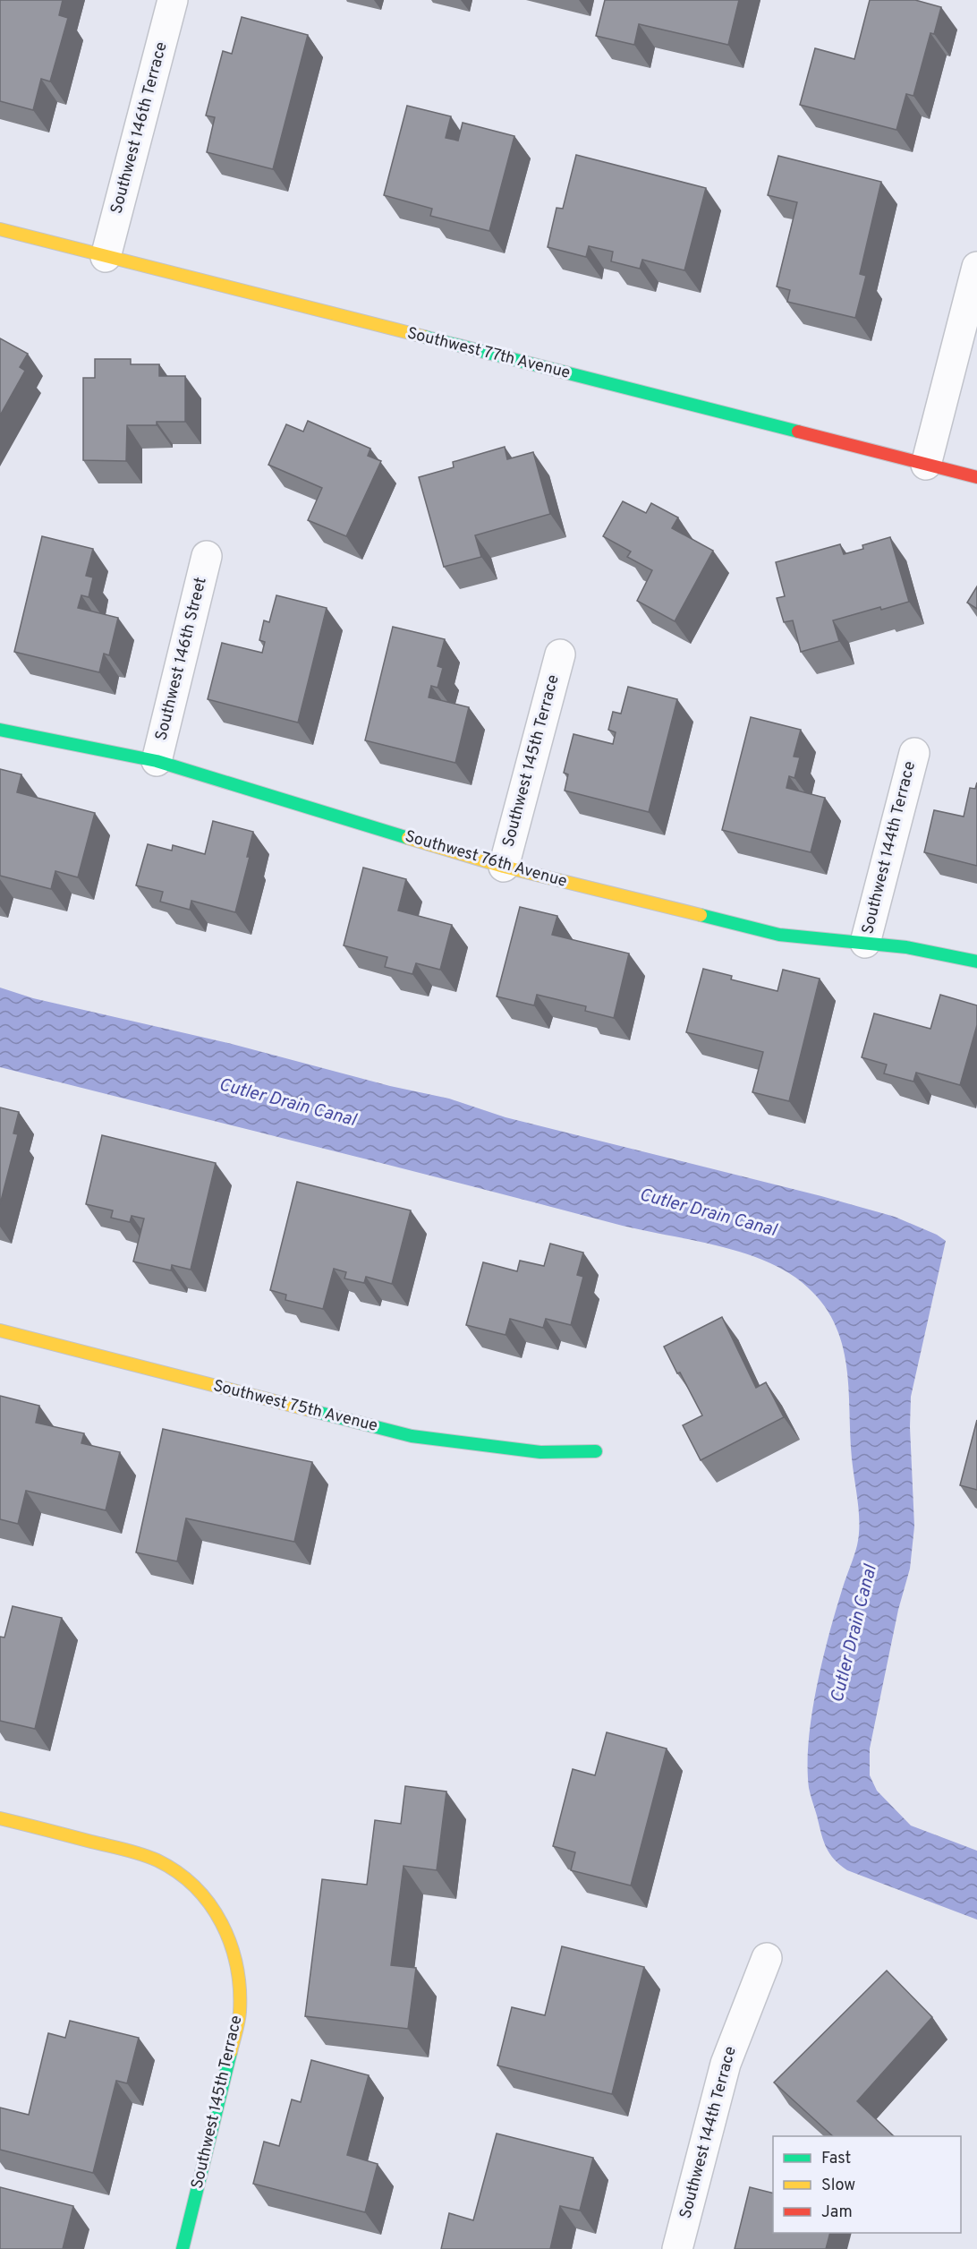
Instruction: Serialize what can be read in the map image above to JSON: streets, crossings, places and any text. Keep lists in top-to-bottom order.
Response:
{
  "streets": {
    "street": [
      "Southwest 146th Terrace",
      "Southwest 77th Avenue",
      "Southwest 146th Street",
      "Southwest 145th Terrace",
      "Southwest 144th Terrace",
      "Southwest 76th Avenue",
      "Southwest 75th Avenue"
    ]
  },
  "crossings": [
    ["Southwest 146th Terrace", "Southwest 77th Avenue"],
    ["Southwest 146th Street", "Southwest 76th Avenue"],
    ["Southwest 145th Terrace", "Southwest 76th Avenue"],
    ["Southwest 144th Terrace", "Southwest 76th Avenue"]
  ],
  "water": ["Cutler Drain Canal"],
  "legend": ["Fast", "Slow", "Jam"]
}
